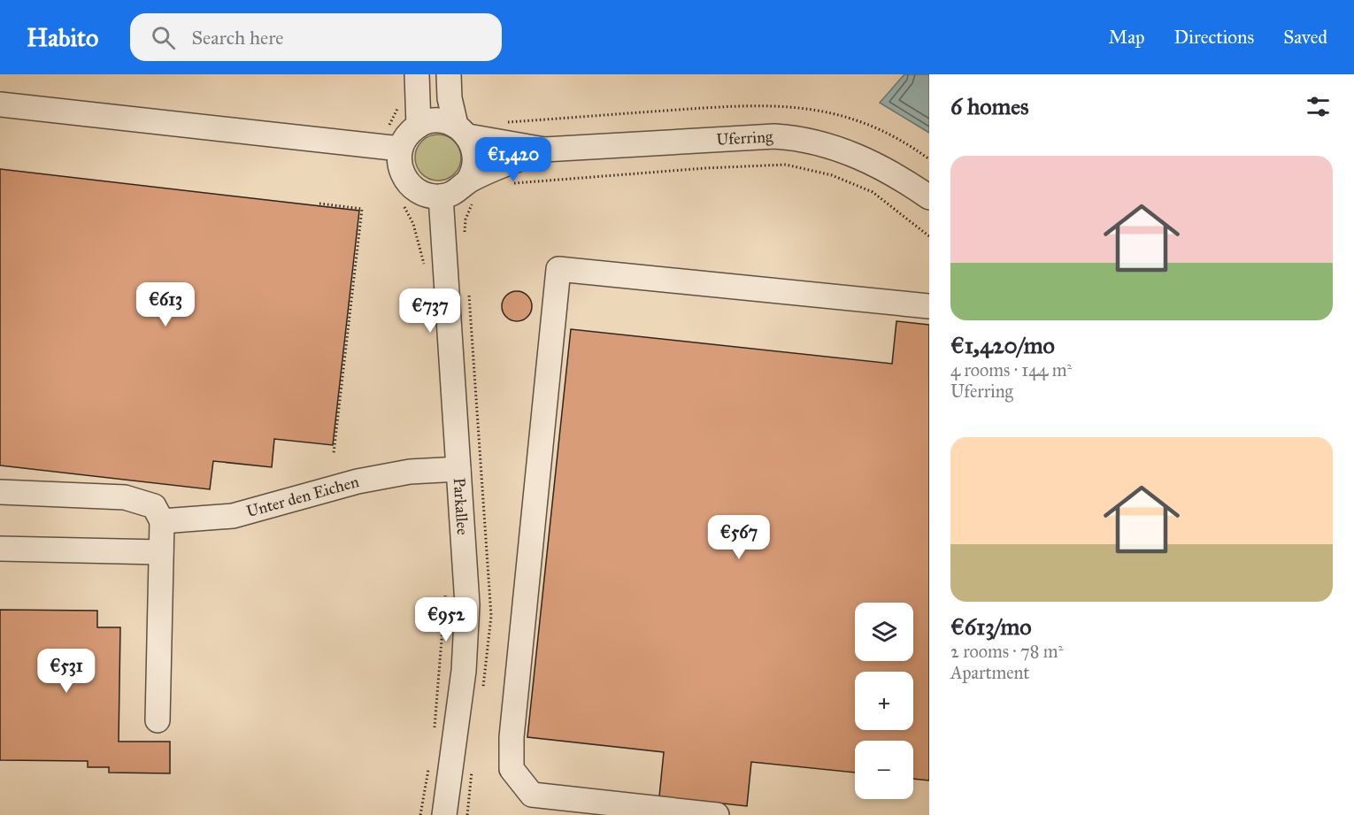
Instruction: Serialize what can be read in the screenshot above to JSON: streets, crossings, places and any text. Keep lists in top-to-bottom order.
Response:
{
  "streets": {
    "street": ["Uferring", "Unter den Eichen", "Parkallee"]
  },
  "crossings": [
    ["Uferring", "Parkallee"],
    ["Unter den Eichen", "Parkallee"]
  ],
  "page": {
    "header": "Habito",
    "search": "Search here",
    "nav": ["Map", "Directions", "Saved"],
    "heading": "6 homes",
    "price": [
      "€1,420",
      "€613",
      "€737",
      "€567",
      "€952",
      "€531"
    ],
    "list": [
      {
        "name": "€1,420/mo",
        "note": "4 rooms · 144 m² · Uferring"
      },
      {
        "name": "€613/mo",
        "note": "2 rooms · 78 m² · Apartment"
      }
    ],
    "map_buttons": ["+", "−"]
  }
}
